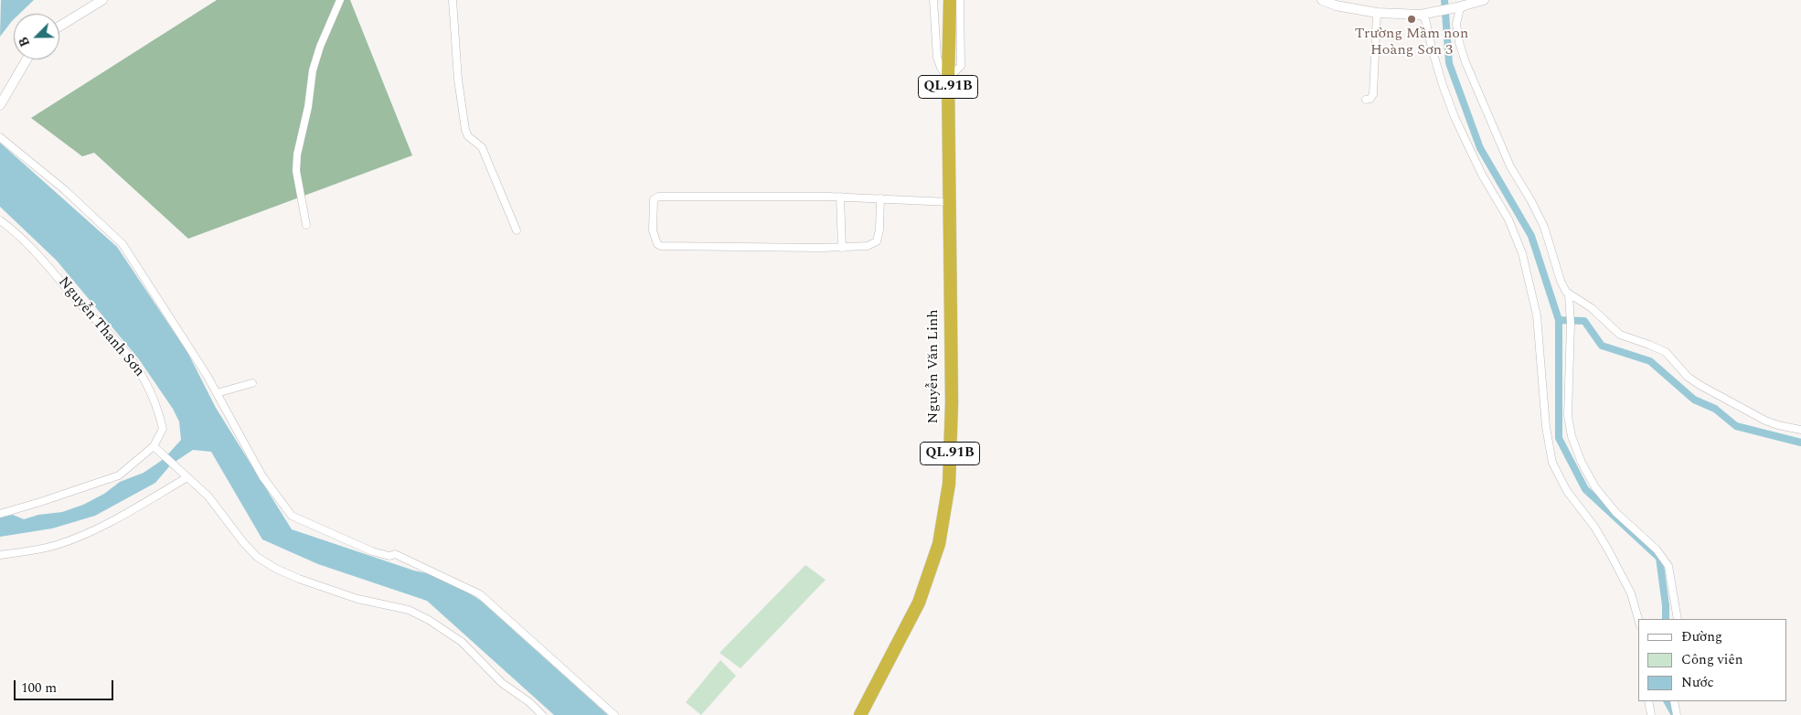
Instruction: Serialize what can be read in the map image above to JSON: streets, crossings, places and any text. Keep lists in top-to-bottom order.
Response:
{
  "streets": {
    "highway": ["QL.91B", "Nguyễn Văn Linh"],
    "street": ["Nguyễn Thanh Sơn"]
  },
  "places": ["Trường Mầm non Hoàng Sơn 3"],
  "legend": ["Đường", "Công viên", "Nước"],
  "scale_bar": "100 m",
  "north": "bottom left"
}
